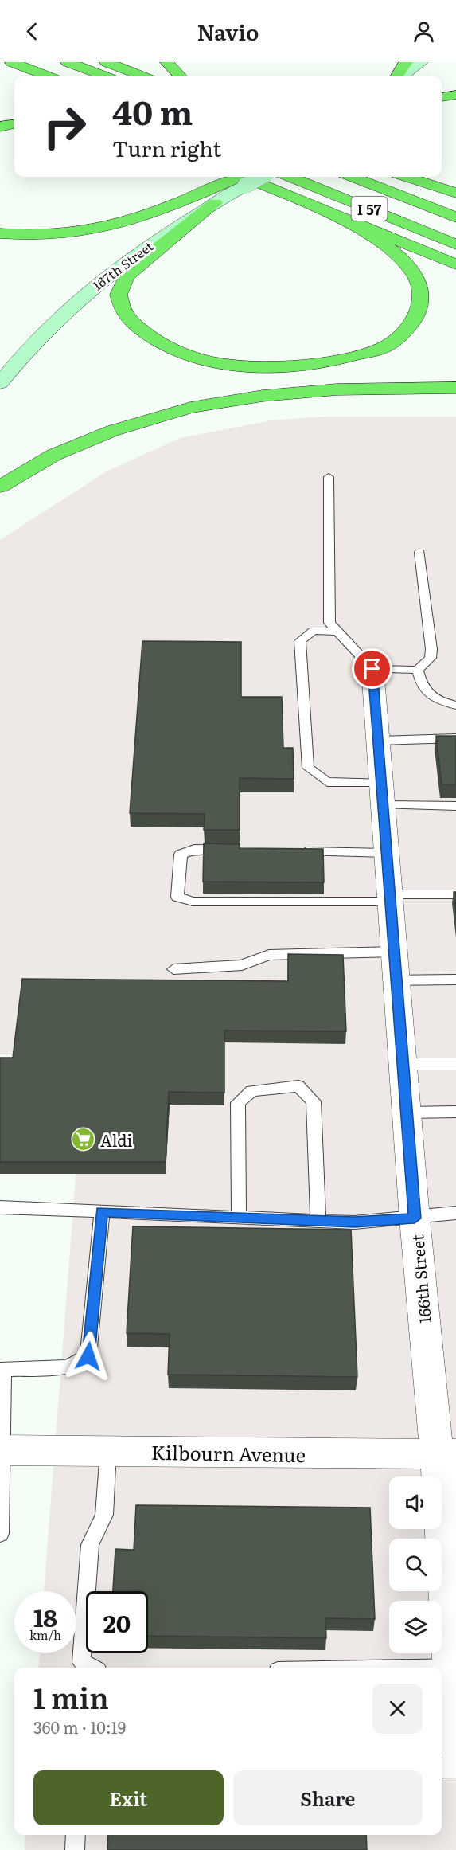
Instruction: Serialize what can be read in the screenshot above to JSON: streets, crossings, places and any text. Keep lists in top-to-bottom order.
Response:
{
  "streets": {
    "highway": ["I 57"],
    "main road": ["167th Street"],
    "street": ["166th Street", "Kilbourn Avenue"]
  },
  "crossings": [
    ["166th Street", "Kilbourn Avenue"]
  ],
  "places": {
    "supermarket": ["Aldi"]
  },
  "page": {
    "header": "Navio",
    "turn": ["40 m", "Turn right"],
    "speed": "18 km/h",
    "limit": "20",
    "heading": ["1 min", "360 m · 10:19"],
    "buttons": ["Exit", "Share"]
  }
}
